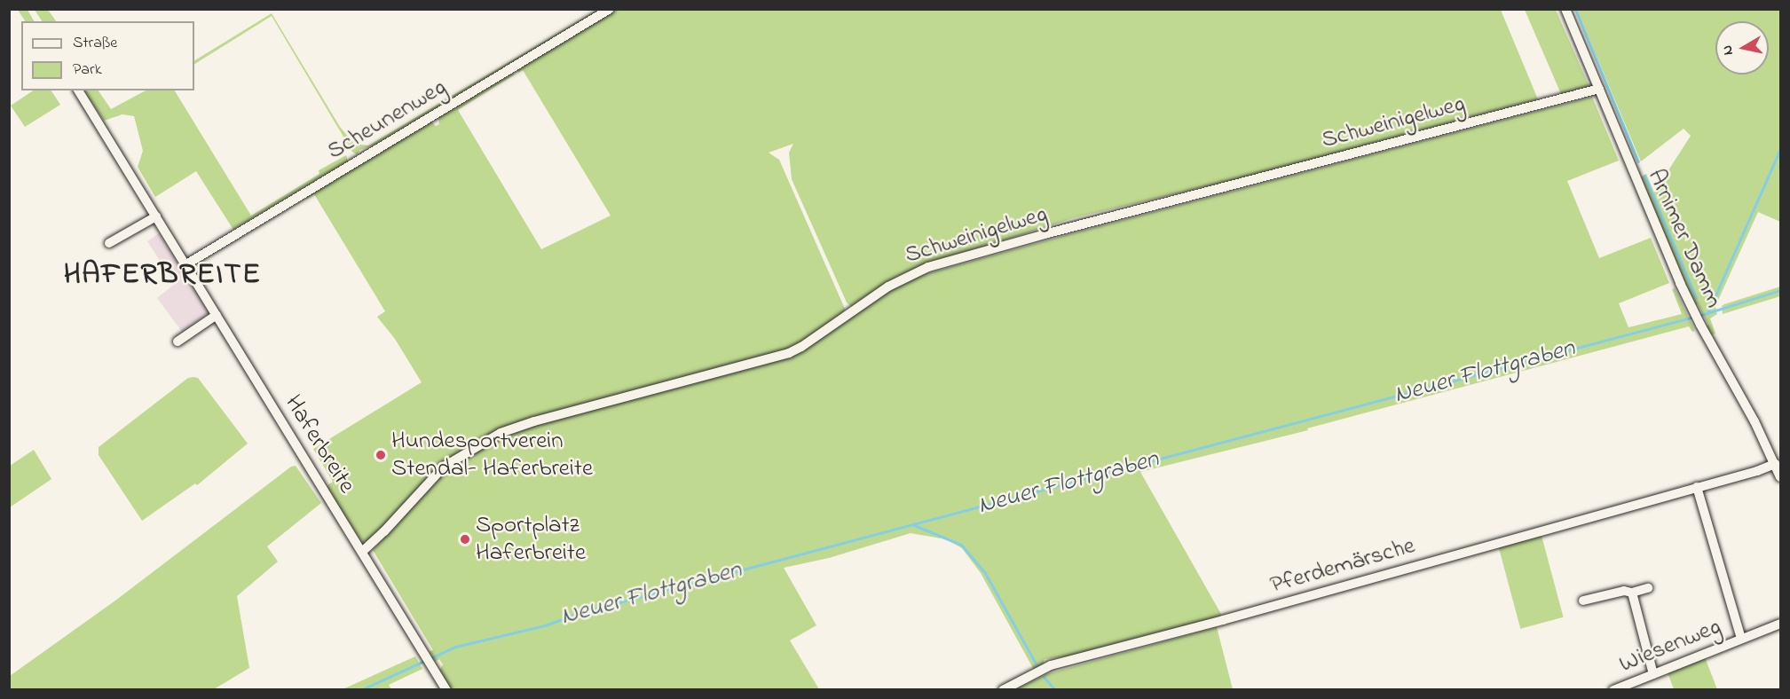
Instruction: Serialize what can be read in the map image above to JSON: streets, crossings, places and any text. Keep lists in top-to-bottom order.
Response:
{
  "streets": {
    "street": [
      "Scheunenweg",
      "Schweinigelweg",
      "Arnimer Damm",
      "Haferbreite",
      "Pferdemärsche",
      "Wiesenweg"
    ]
  },
  "crossings": [
    ["Scheunenweg", "Haferbreite"],
    ["Schweinigelweg", "Arnimer Damm"],
    ["Schweinigelweg", "Haferbreite"],
    ["Arnimer Damm", "Pferdemärsche"],
    ["Pferdemärsche", "Wiesenweg"]
  ],
  "districts": ["HAFERBREITE"],
  "water": ["Neuer Flottgraben"],
  "places": ["Hundesportverein Stendal- Haferbreite", "Sportplatz Haferbreite"],
  "legend": ["Straße", "Park"],
  "north": "left"
}
